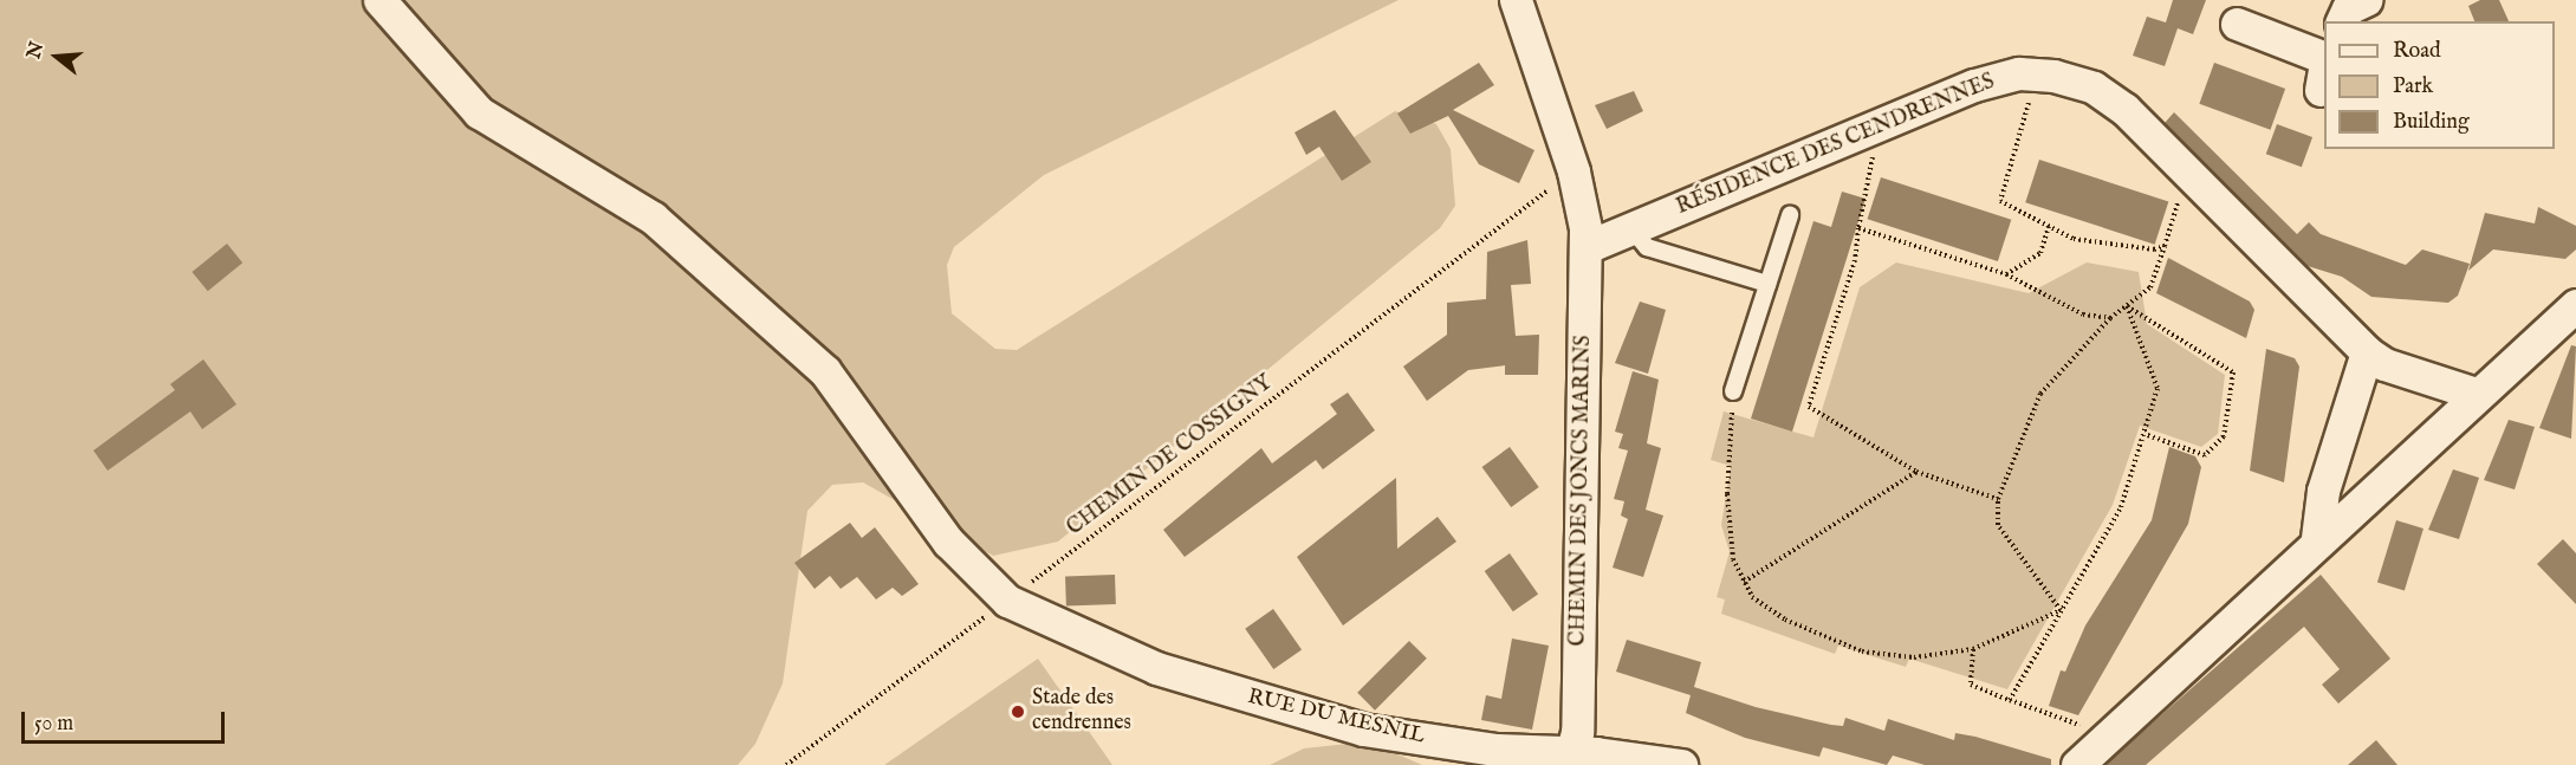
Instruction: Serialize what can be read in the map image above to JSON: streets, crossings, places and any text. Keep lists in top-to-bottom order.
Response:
{
  "streets": {
    "street": ["RÉSIDENCE DES CENDRENNES", "CHEMIN DES JONCS MARINS", "RUE DU MESNIL"],
    "path": ["CHEMIN DE COSSIGNY"]
  },
  "crossings": [
    ["RÉSIDENCE DES CENDRENNES", "CHEMIN DES JONCS MARINS"],
    ["CHEMIN DE COSSIGNY", "CHEMIN DES JONCS MARINS"],
    ["CHEMIN DE COSSIGNY", "RUE DU MESNIL"],
    ["CHEMIN DES JONCS MARINS", "RUE DU MESNIL"]
  ],
  "places": ["Stade des cendrennes"],
  "legend": ["Road", "Park", "Building"],
  "scale_bar": "50 m",
  "north": "left"
}
